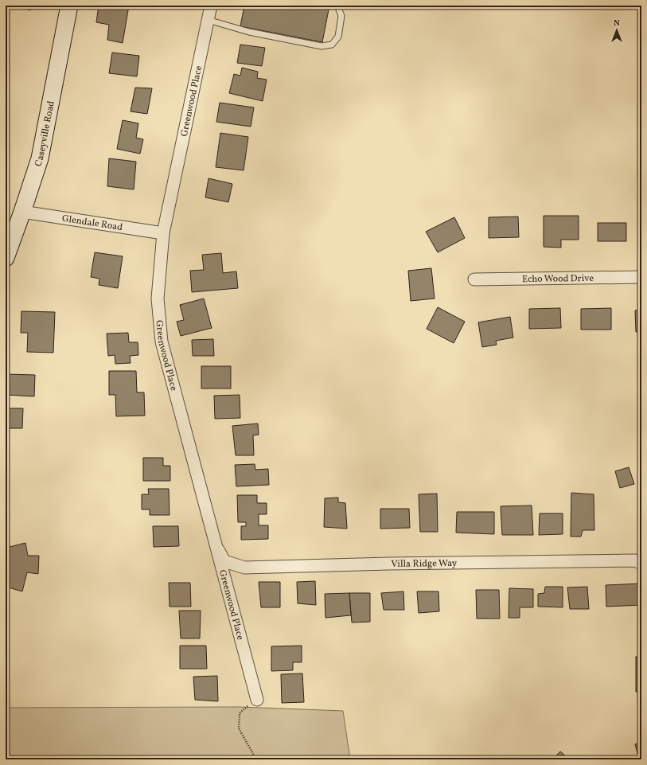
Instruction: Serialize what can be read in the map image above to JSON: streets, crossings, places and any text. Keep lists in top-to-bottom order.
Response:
{
  "streets": {
    "street": [
      "Greenwood Place",
      "Caseyville Road",
      "Glendale Road",
      "Echo Wood Drive",
      "Villa Ridge Way"
    ]
  },
  "crossings": [
    ["Greenwood Place", "Glendale Road"],
    ["Greenwood Place", "Villa Ridge Way"],
    ["Caseyville Road", "Glendale Road"]
  ],
  "north": "top"
}
